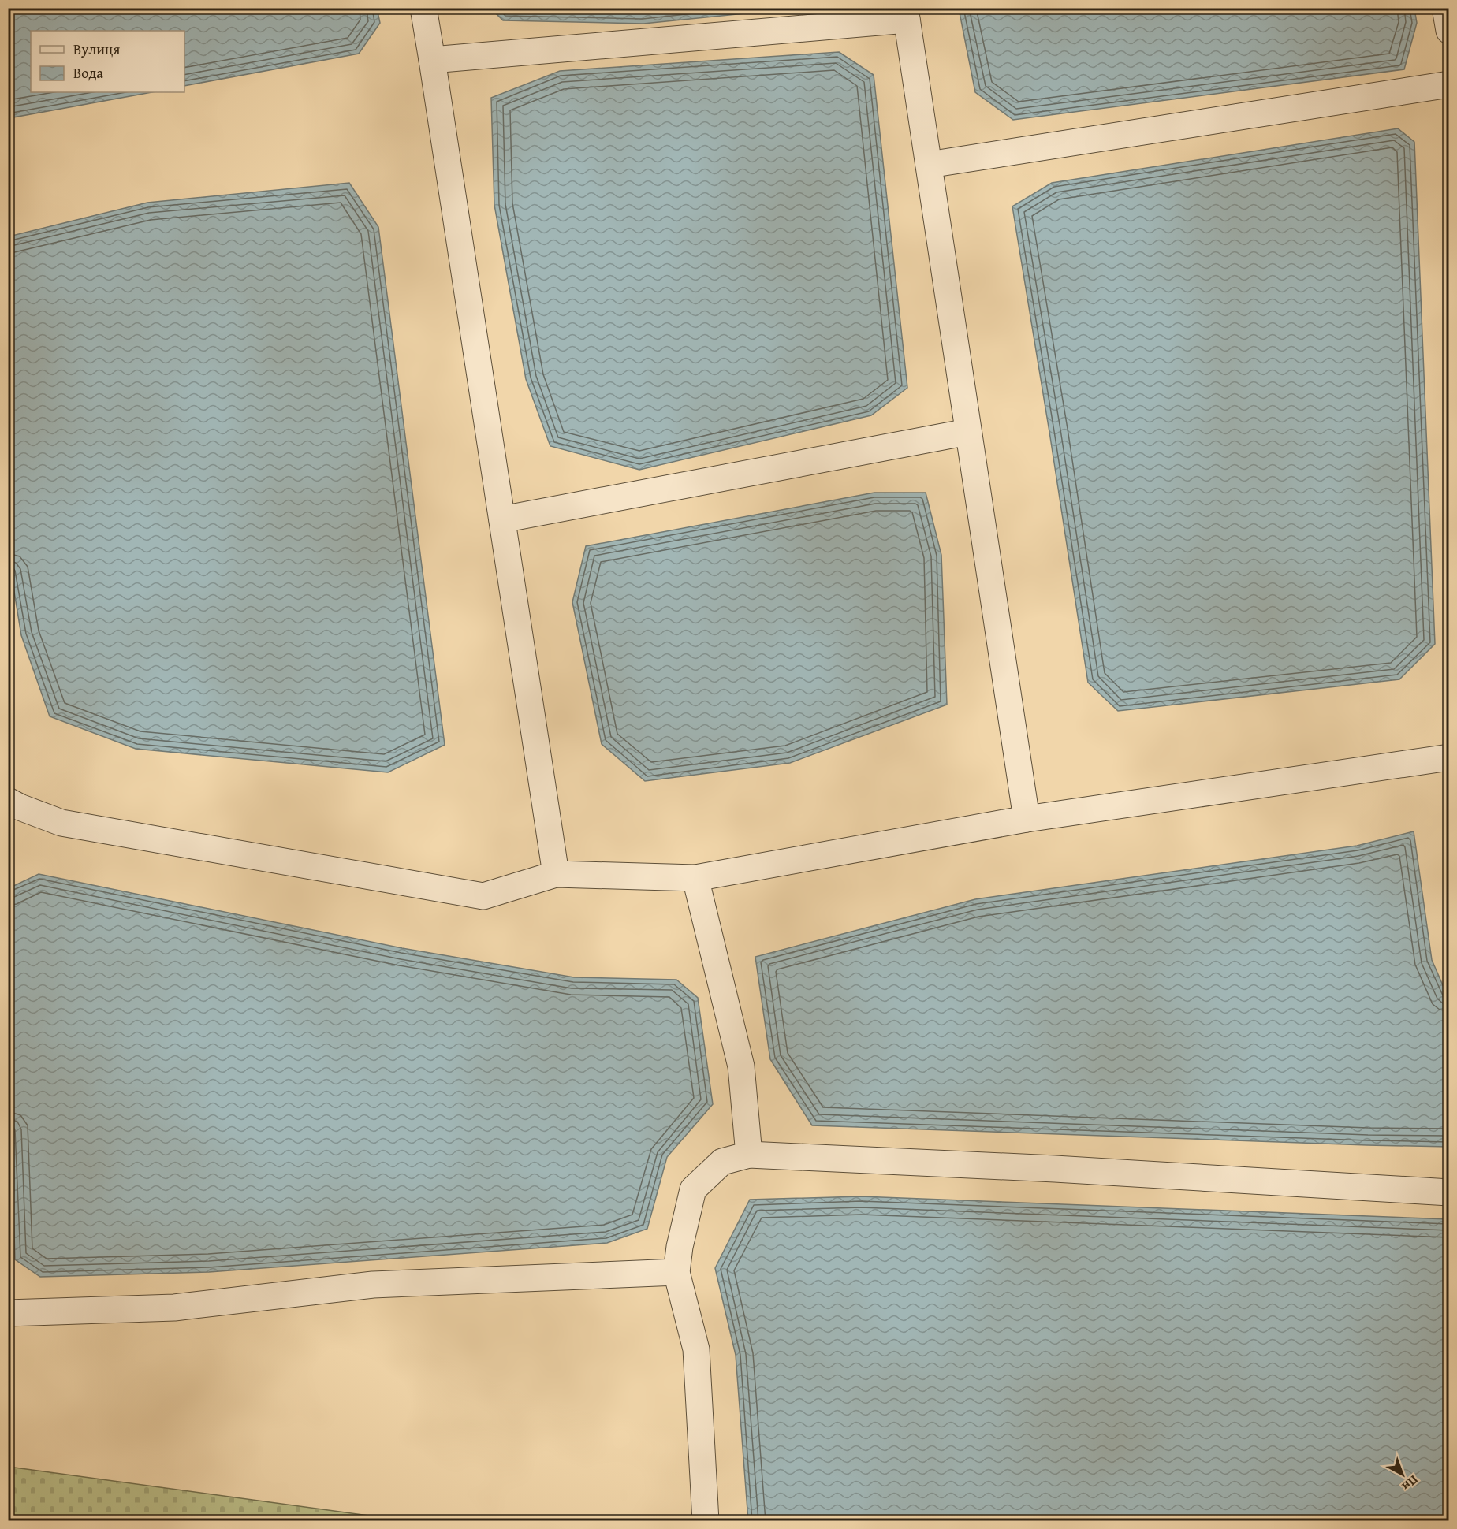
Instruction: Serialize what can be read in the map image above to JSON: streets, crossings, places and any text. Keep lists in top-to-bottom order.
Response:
{
  "legend": ["Вулиця", "Вода"],
  "north": "bottom right"
}
